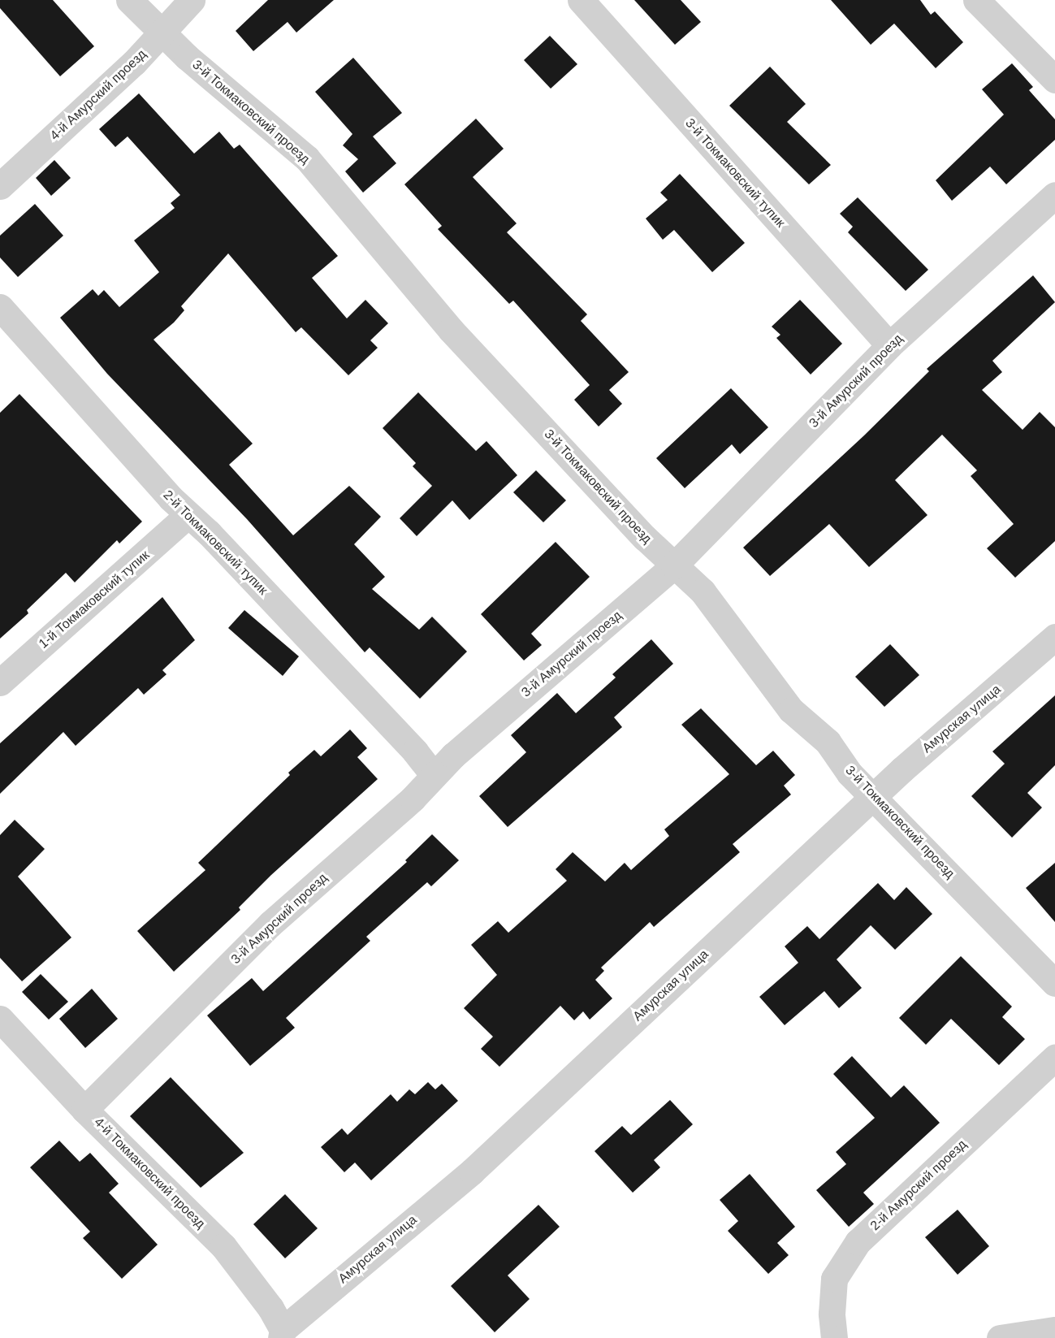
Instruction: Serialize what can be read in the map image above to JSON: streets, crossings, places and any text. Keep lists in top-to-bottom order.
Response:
{
  "streets": {
    "street": [
      "4-й Амурский проезд",
      "3-й Токмаковский проезд",
      "3-й Токмаковский тупик",
      "3-й Амурский проезд",
      "2-й Токмаковский тупик",
      "1-й Токмаковский тупик",
      "Амурская улица",
      "4-й Токмаковский проезд",
      "2-й Амурский проезд"
    ]
  },
  "crossings": [
    ["4-й Амурский проезд", "3-й Токмаковский проезд"],
    ["3-й Токмаковский проезд", "3-й Амурский проезд"],
    ["3-й Токмаковский проезд", "Амурская улица"],
    ["3-й Токмаковский тупик", "3-й Амурский проезд"],
    ["3-й Амурский проезд", "2-й Токмаковский тупик"],
    ["3-й Амурский проезд", "4-й Токмаковский проезд"],
    ["2-й Токмаковский тупик", "1-й Токмаковский тупик"],
    ["Амурская улица", "4-й Токмаковский проезд"]
  ]
}
